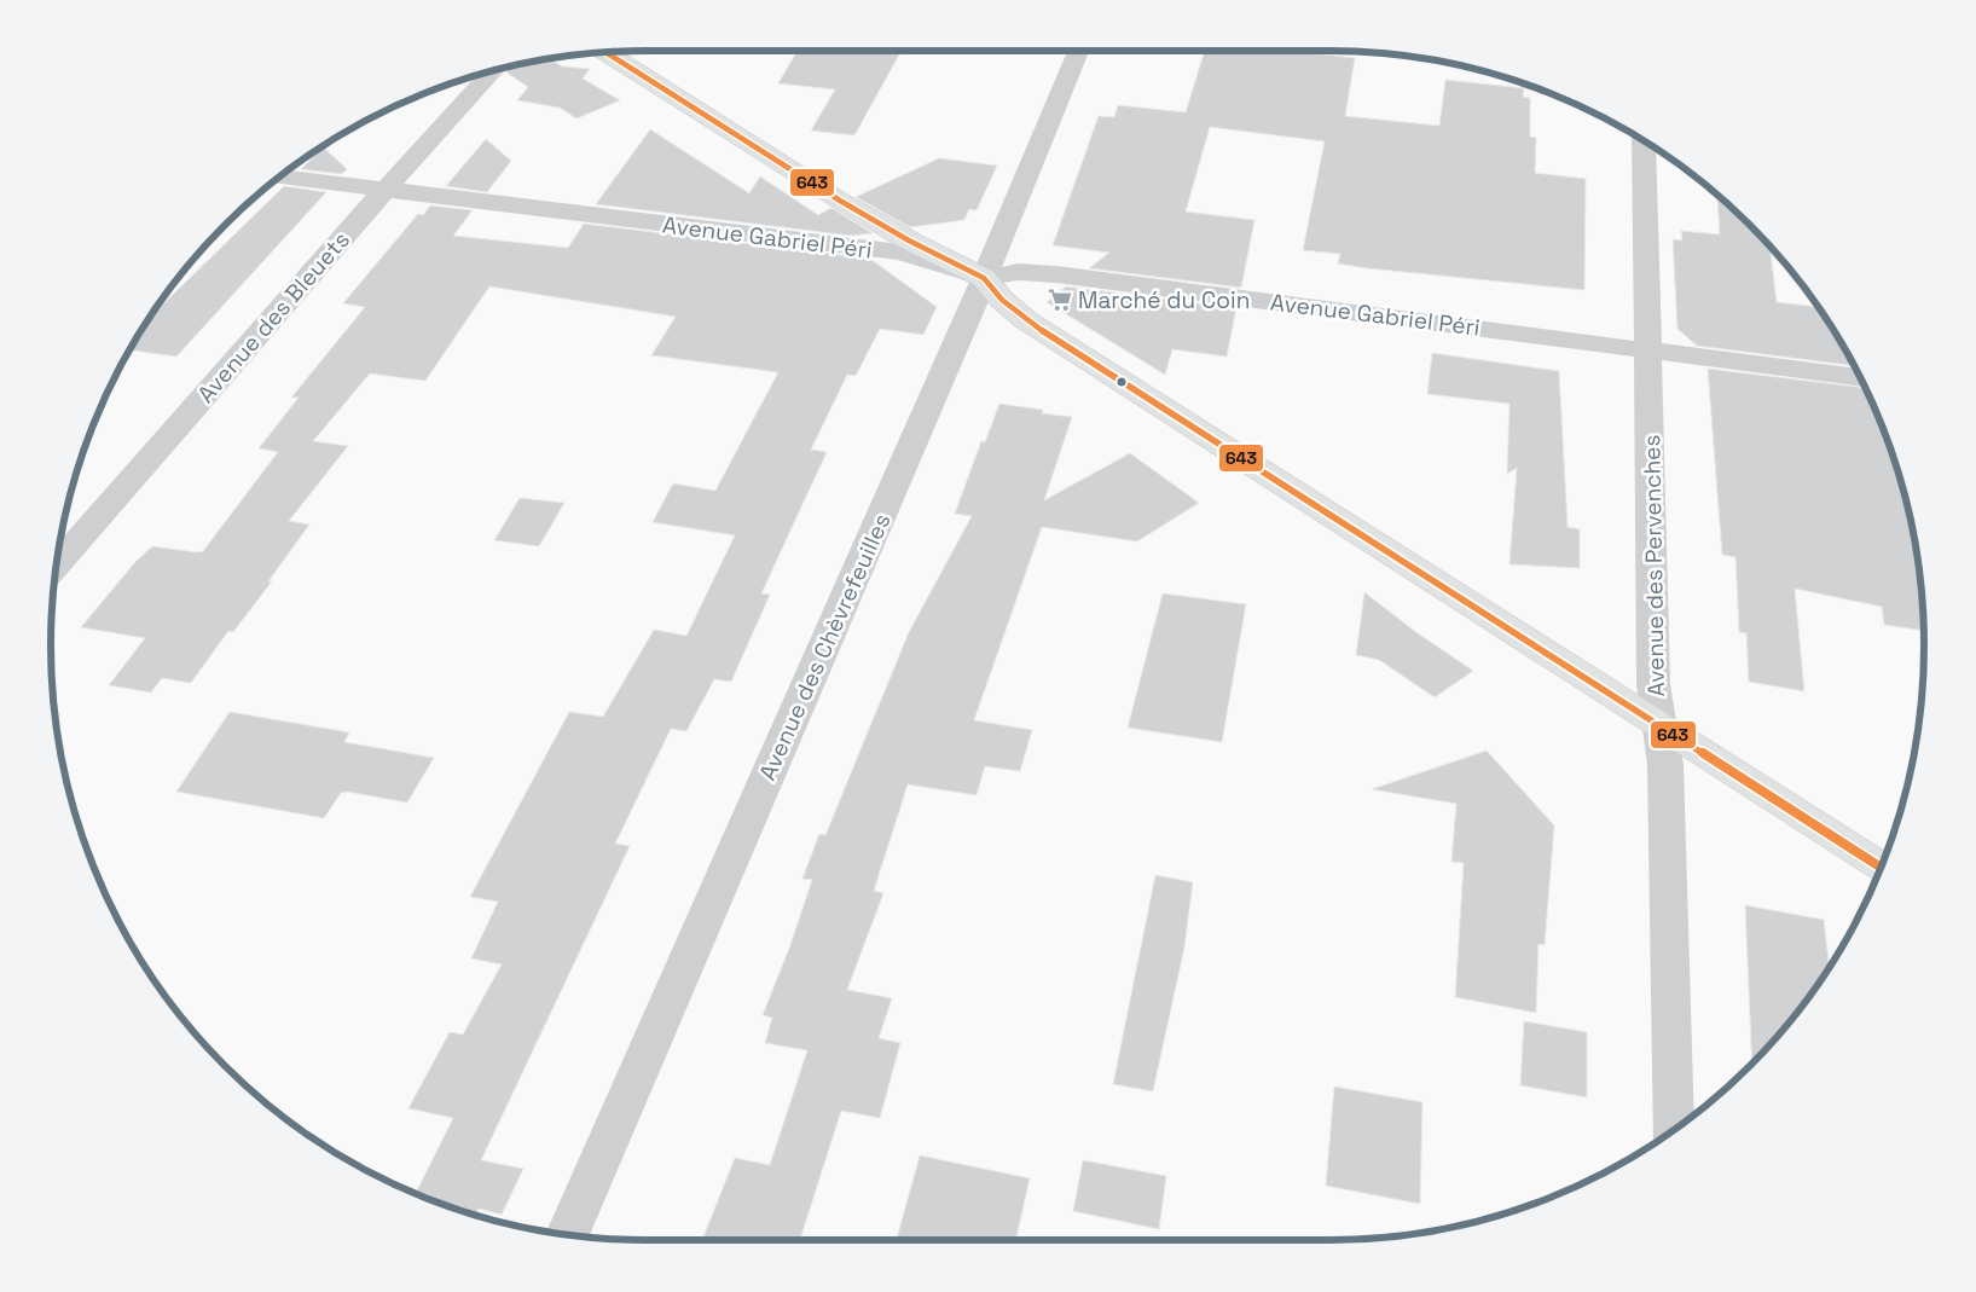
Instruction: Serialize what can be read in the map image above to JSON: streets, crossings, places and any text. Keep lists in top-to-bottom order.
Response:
{
  "streets": {
    "street": [
      "Avenue Gabriel Péri",
      "Avenue des Bleuets",
      "Avenue des Pervenches",
      "Avenue des Chèvrefeuilles"
    ]
  },
  "crossings": [
    ["Avenue Gabriel Péri", "Avenue des Bleuets"],
    ["Avenue Gabriel Péri", "Avenue des Pervenches"],
    ["Avenue Gabriel Péri", "Avenue des Chèvrefeuilles"]
  ],
  "places": {
    "supermarket": ["Marché du Coin"]
  },
  "lines": ["transit line 643"]
}
